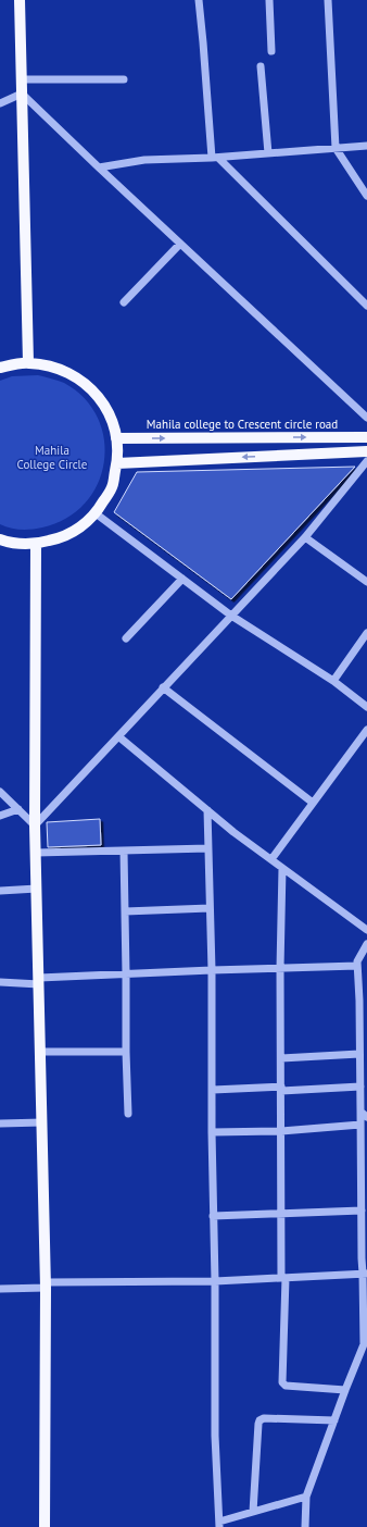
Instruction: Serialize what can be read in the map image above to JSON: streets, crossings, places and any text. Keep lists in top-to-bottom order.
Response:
{
  "streets": {
    "main road": ["Mahila college to Crescent circle road"]
  },
  "parks": ["Mahila College Circle"]
}
